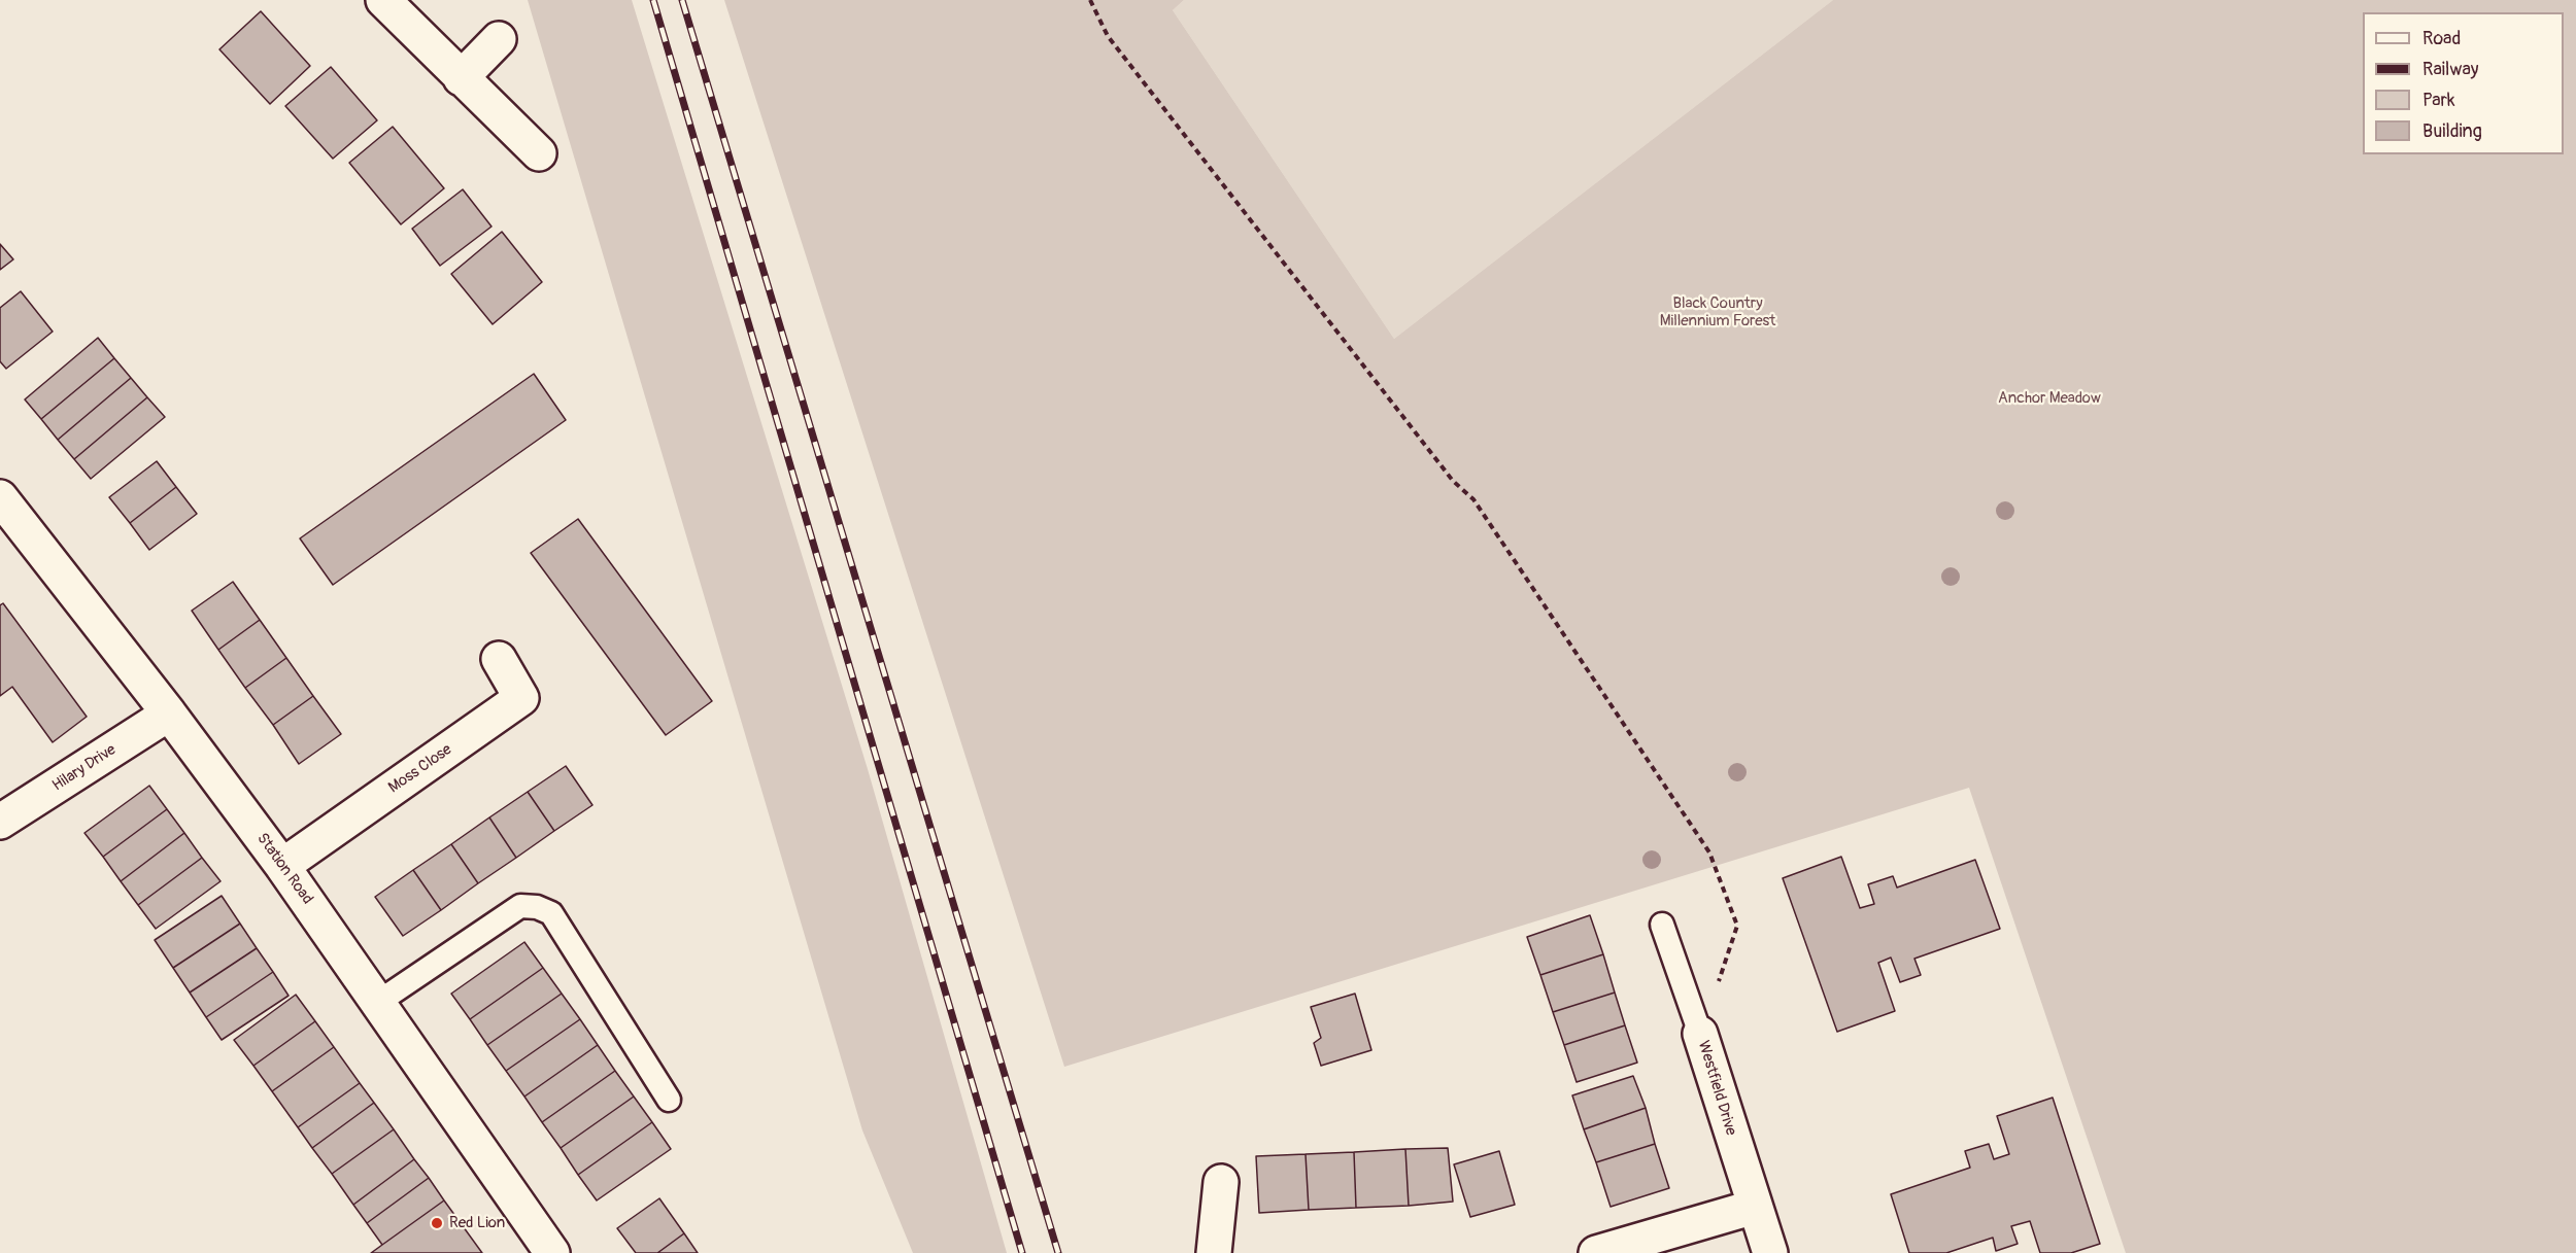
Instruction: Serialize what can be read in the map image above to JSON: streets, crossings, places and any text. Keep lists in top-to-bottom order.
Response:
{
  "streets": {
    "street": [
      "Hilary Drive",
      "Moss Close",
      "Station Road",
      "Westfield Drive"
    ]
  },
  "crossings": [
    ["Hilary Drive", "Station Road"],
    ["Moss Close", "Station Road"]
  ],
  "parks": ["Black Country Millennium Forest", "Anchor Meadow"],
  "places": ["Red Lion"],
  "legend": [
    "Road",
    "Railway",
    "Park",
    "Building"
  ]
}
